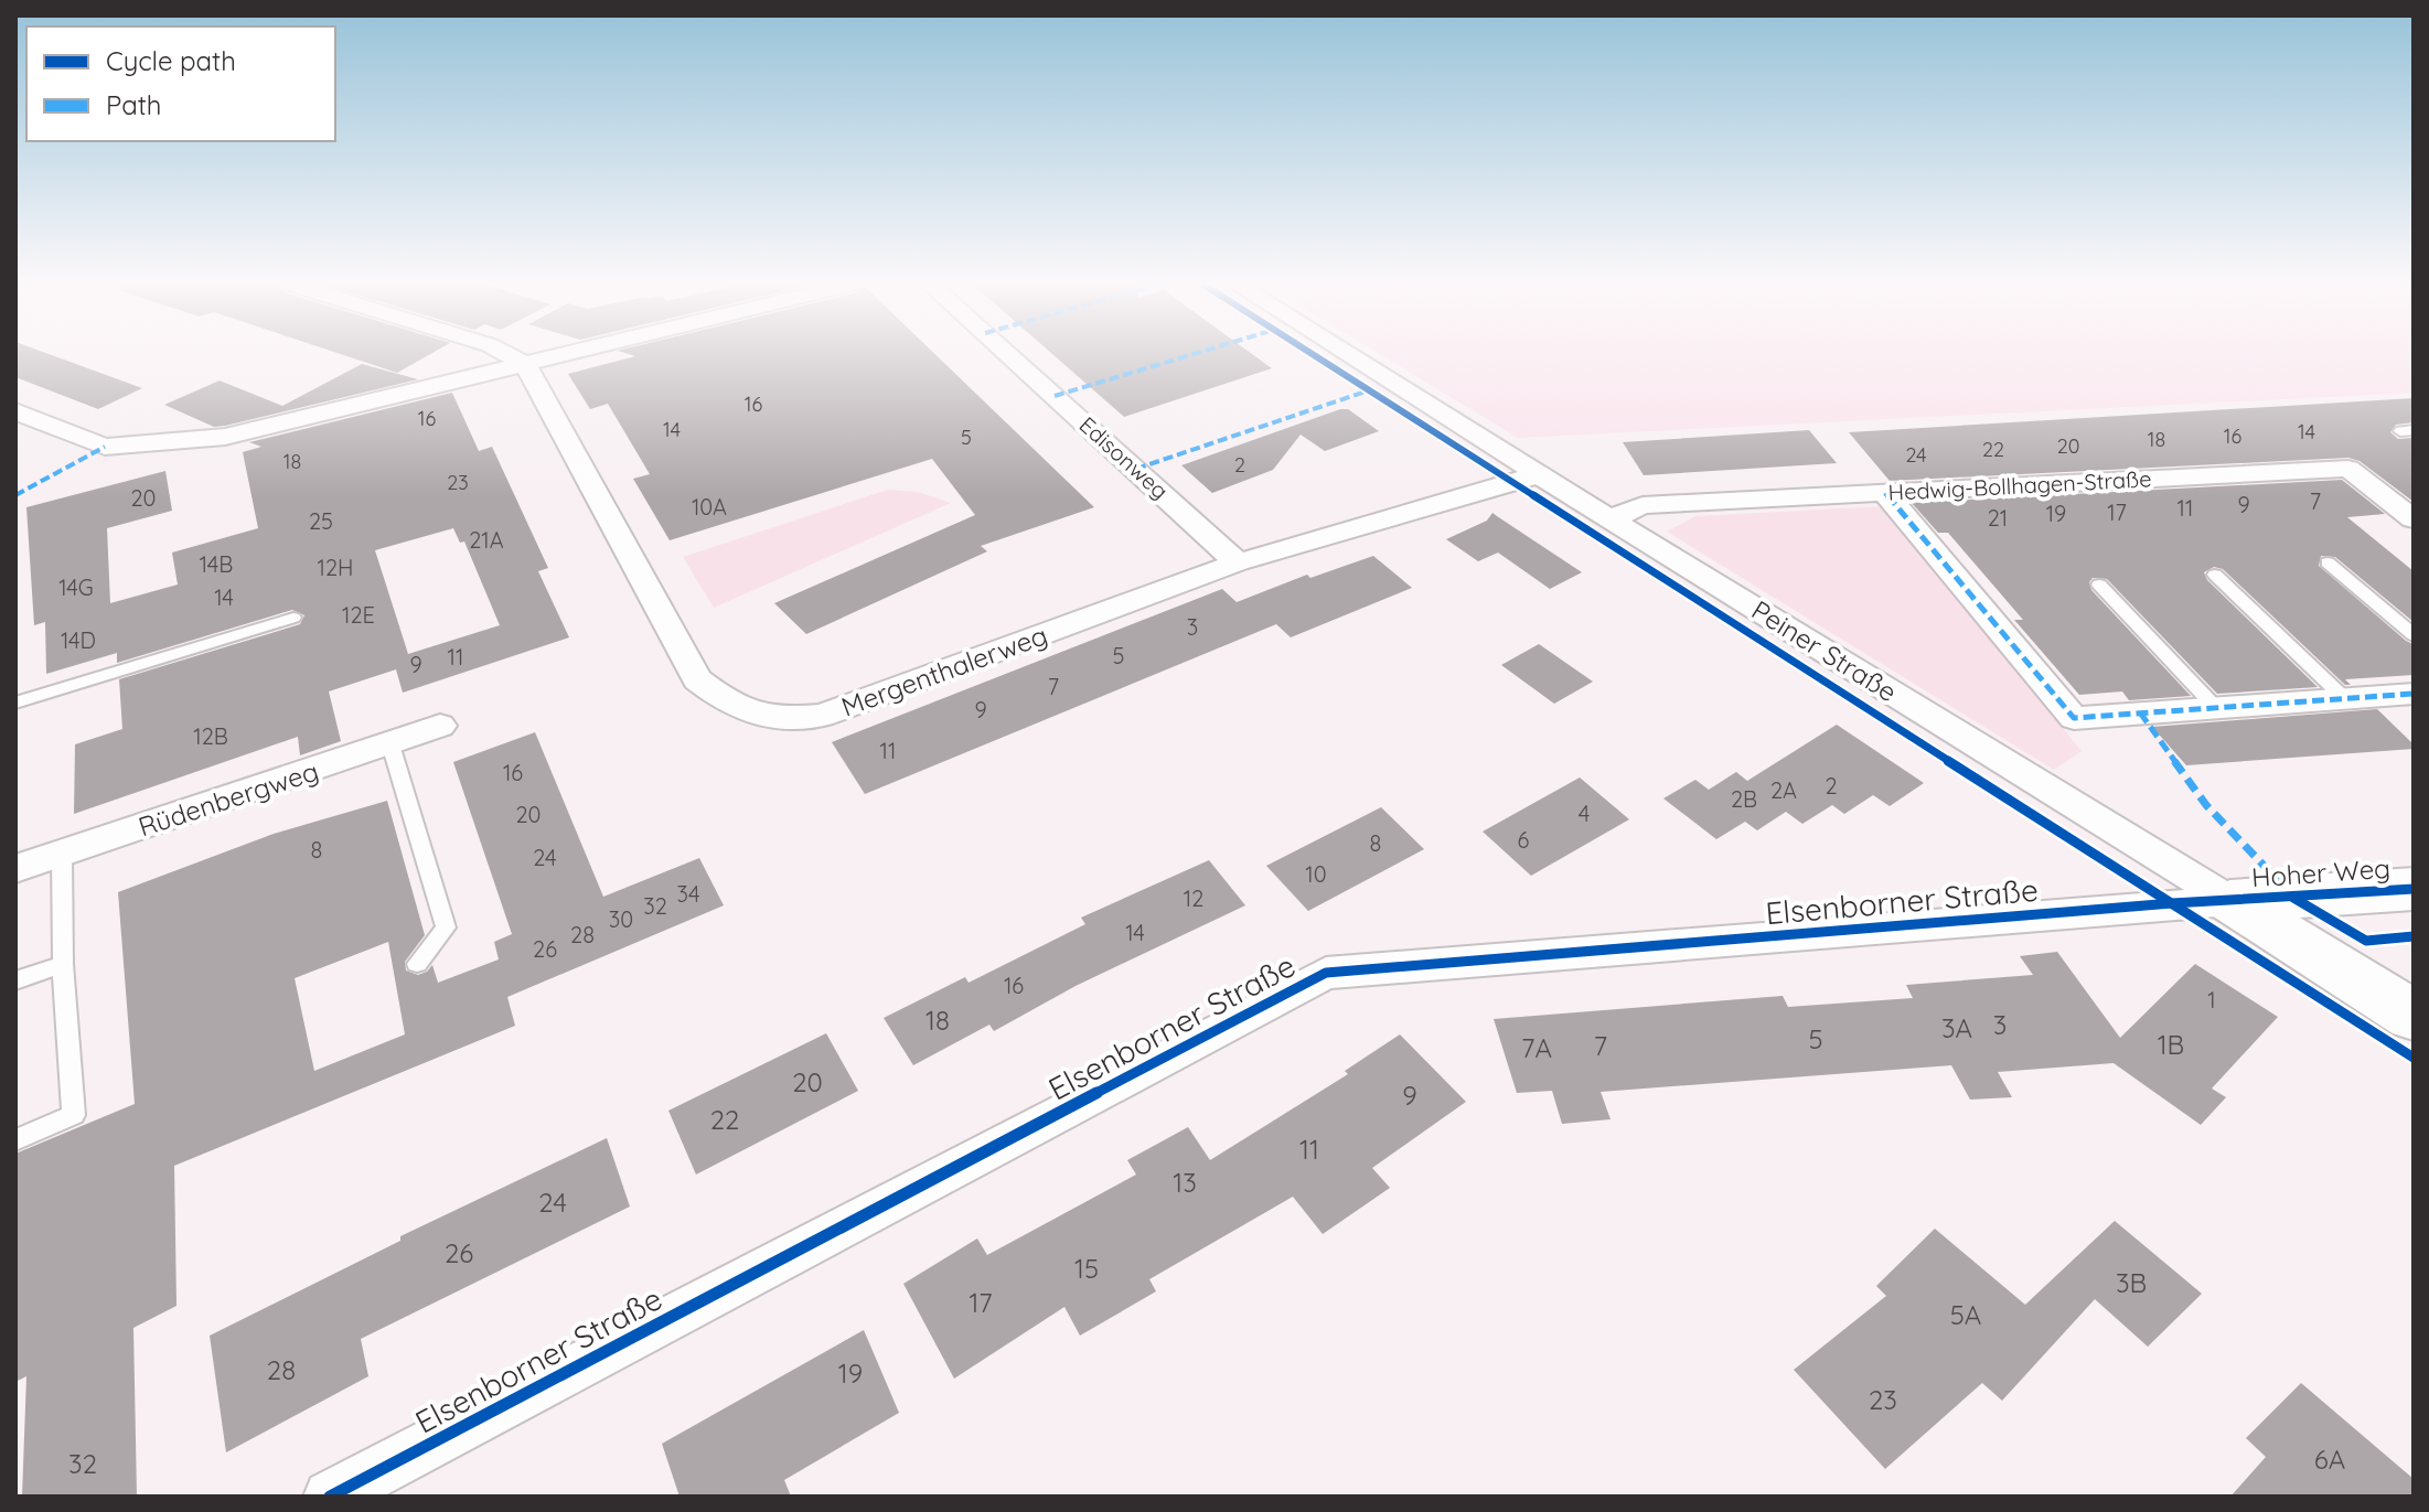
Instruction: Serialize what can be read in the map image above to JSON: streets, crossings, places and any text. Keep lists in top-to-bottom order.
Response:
{
  "streets": {
    "street": [
      "Edisonweg",
      "Hedwig-Bollhagen-Straße",
      "Peiner Straße",
      "Mergenthalerweg",
      "Rüdenbergweg",
      "Hoher Weg",
      "Elsenborner Straße"
    ]
  },
  "crossings": [
    ["Edisonweg", "Mergenthalerweg"],
    ["Hedwig-Bollhagen-Straße", "Peiner Straße"],
    ["Peiner Straße", "Mergenthalerweg"],
    ["Peiner Straße", "Hoher Weg"],
    ["Peiner Straße", "Elsenborner Straße"],
    ["Hoher Weg", "Elsenborner Straße"]
  ],
  "house_numbers": [
    "16",
    "16",
    "14",
    "14",
    "16",
    "5",
    "18",
    "20",
    "22",
    "24",
    "18",
    "2",
    "23",
    "20",
    "7",
    "9",
    "10A",
    "11",
    "17",
    "19",
    "21",
    "25",
    "21A",
    "14B",
    "12H",
    "14G",
    "14",
    "12E",
    "3",
    "14D",
    "5",
    "11",
    "9",
    "7",
    "9",
    "12B",
    "11",
    "16",
    "2",
    "2A",
    "2B",
    "4",
    "20",
    "6",
    "8",
    "8",
    "24",
    "10",
    "34",
    "12",
    "32",
    "30",
    "14",
    "28",
    "26",
    "16",
    "1",
    "18",
    "3",
    "3A",
    "5",
    "1B",
    "7",
    "7A",
    "20",
    "9",
    "22",
    "11",
    "13",
    "24",
    "26",
    "15",
    "3B",
    "17",
    "5A",
    "28",
    "19",
    "23",
    "6A",
    "32"
  ],
  "legend": ["Cycle path", "Path"]
}
